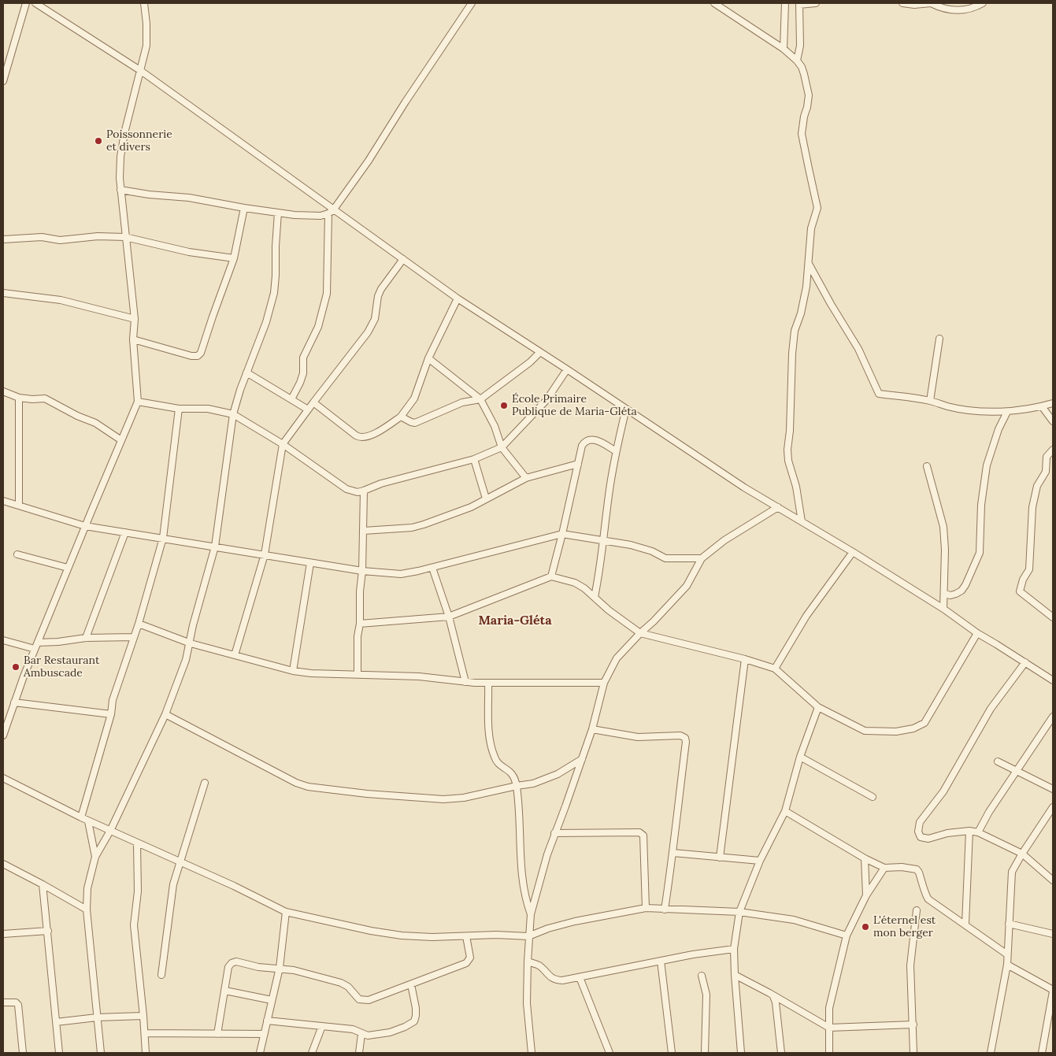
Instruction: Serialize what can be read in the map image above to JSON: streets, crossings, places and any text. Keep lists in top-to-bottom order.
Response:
{
  "districts": ["Maria-Gléta"],
  "places": [
    "Poissonnerie et divers",
    "École Primaire Publique de Maria-Gléta",
    "Bar Restaurant Ambuscade",
    "L'éternel est mon berger"
  ]
}
